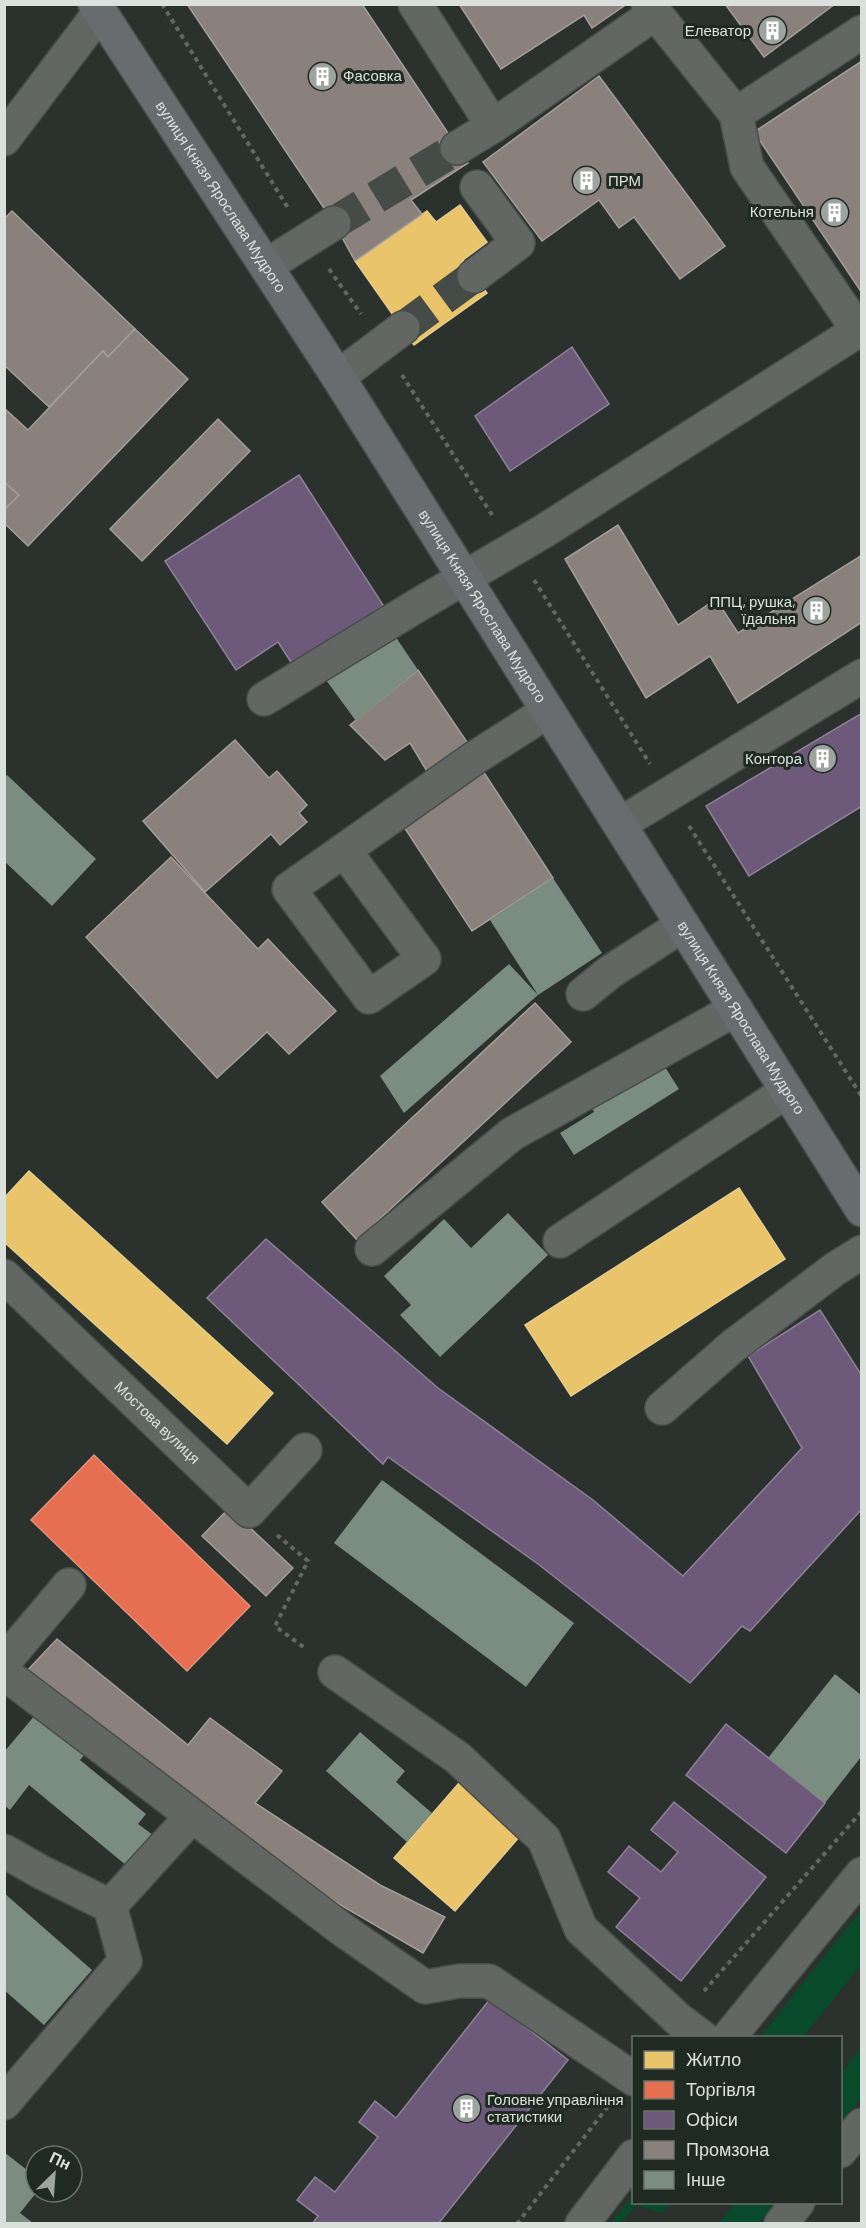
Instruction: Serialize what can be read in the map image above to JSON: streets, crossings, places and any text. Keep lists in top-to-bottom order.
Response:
{
  "streets": {
    "main road": ["вулиця Князя Ярослава Мудрого"],
    "street": ["Мостова вулиця"]
  },
  "places": {
    "building": [
      "Елеватор",
      "Фасовка",
      "ПРМ",
      "Котельня",
      "ППЦ, рушка, їдальня",
      "Контора",
      "Головне управління статистики"
    ]
  },
  "legend": [
    "Житло",
    "Торгівля",
    "Офіси",
    "Промзона",
    "Інше"
  ],
  "north": "top right"
}
